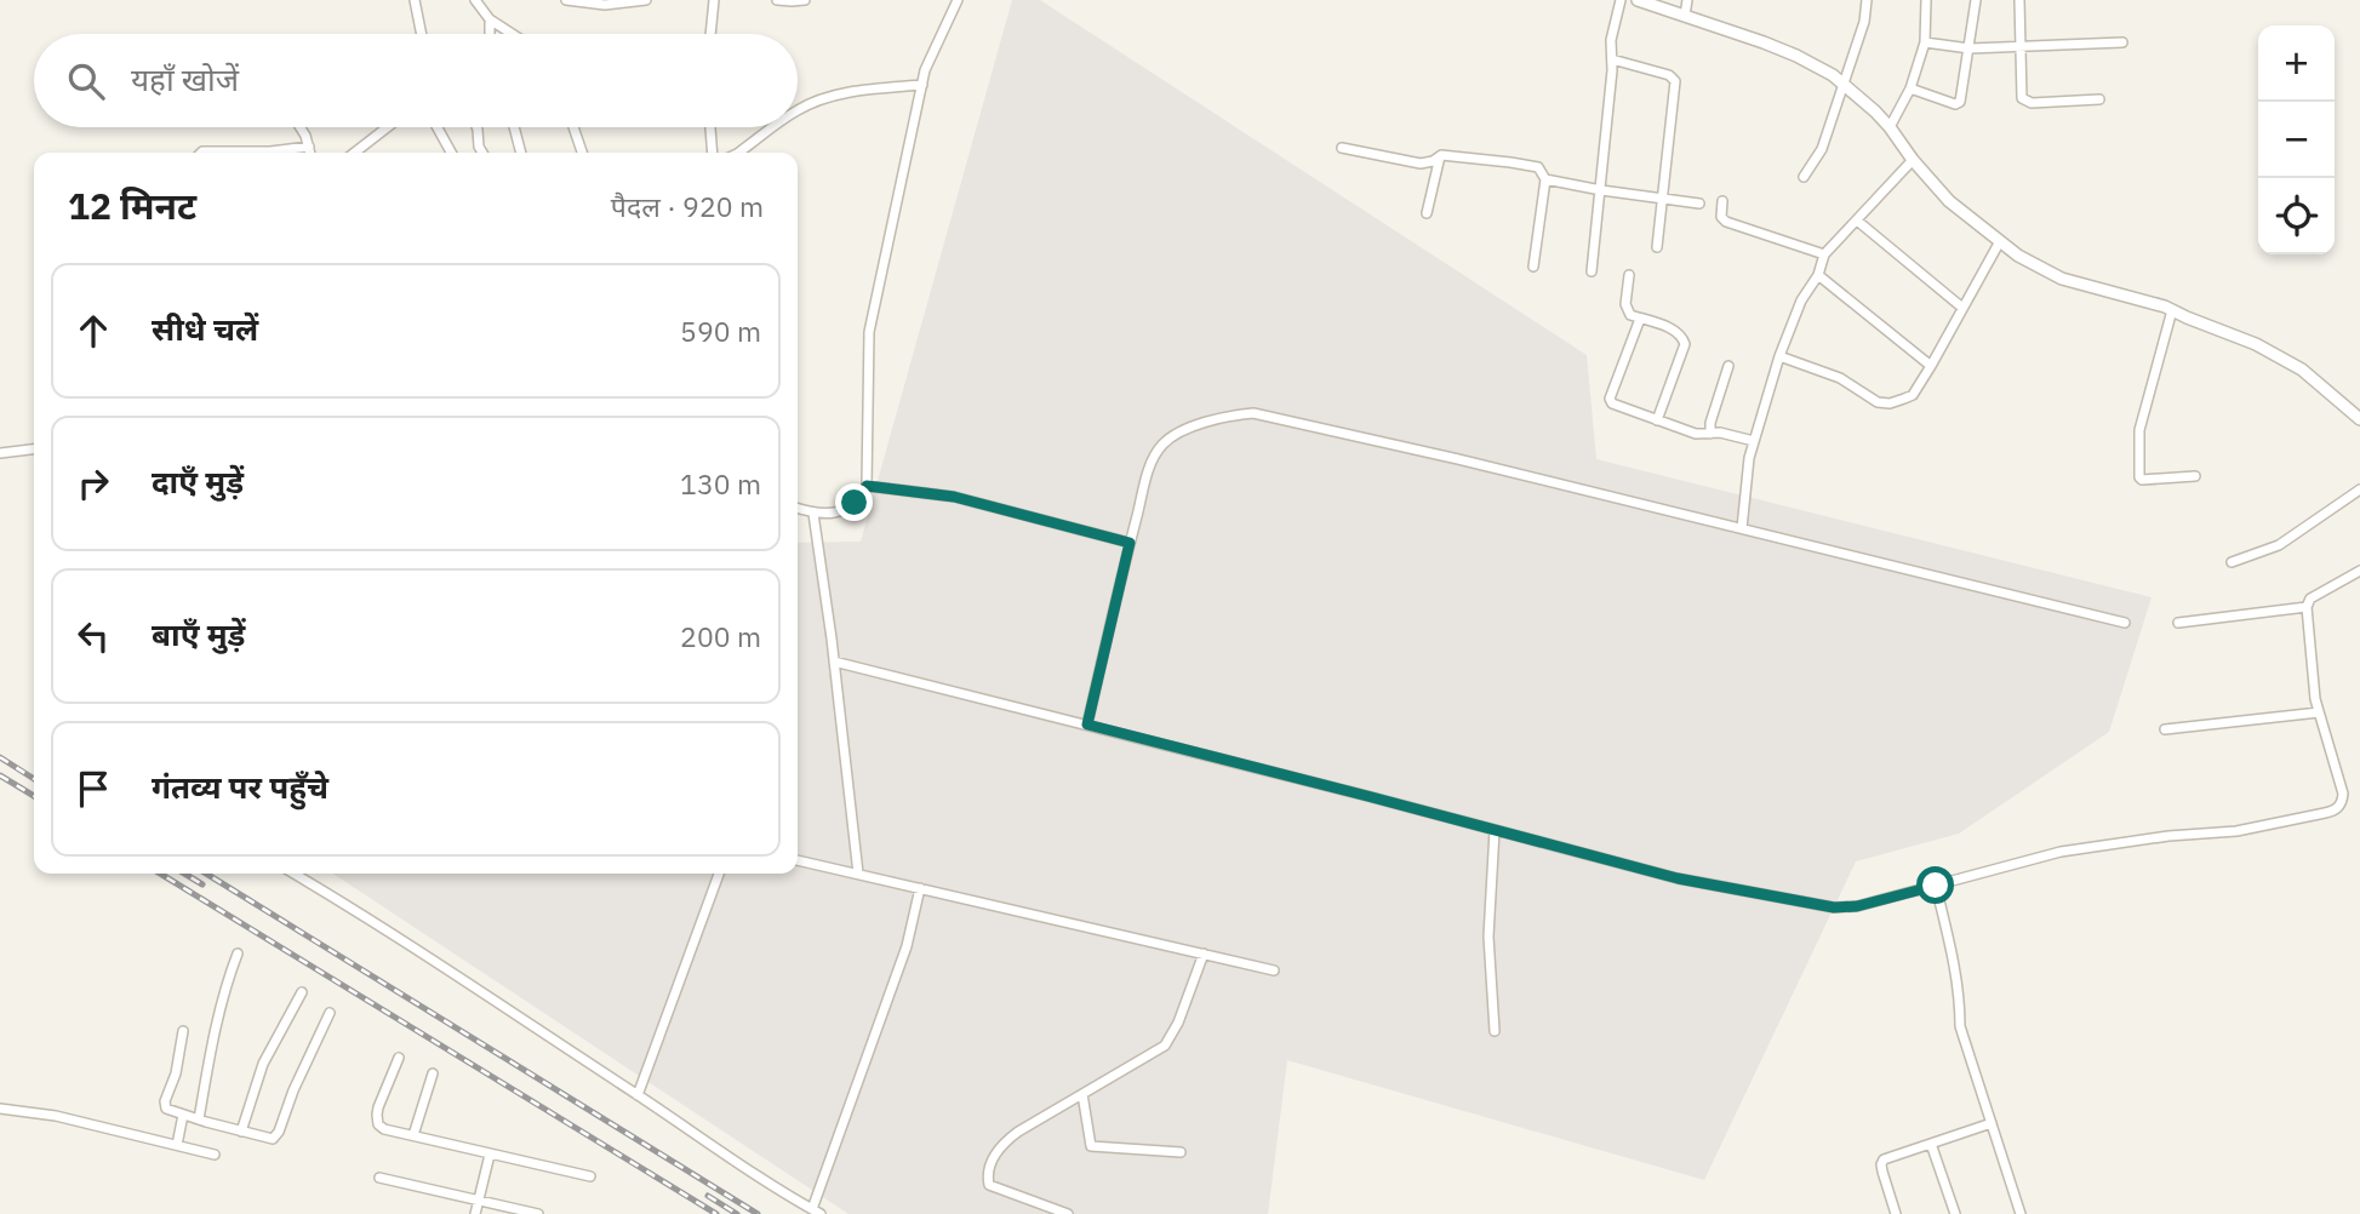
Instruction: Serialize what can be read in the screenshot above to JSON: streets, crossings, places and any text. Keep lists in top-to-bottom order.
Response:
{
  "page": {
    "map_buttons": ["+", "−"],
    "search": "यहाँ खोजें",
    "heading": ["12 मिनट", "पैदल · 920 m"],
    "list": [
      ["सीधे चलें", "590 m"],
      ["दाएँ मुड़ें", "130 m"],
      ["बाएँ मुड़ें", "200 m"],
      "गंतव्य पर पहुँचे"
    ]
  }
}
